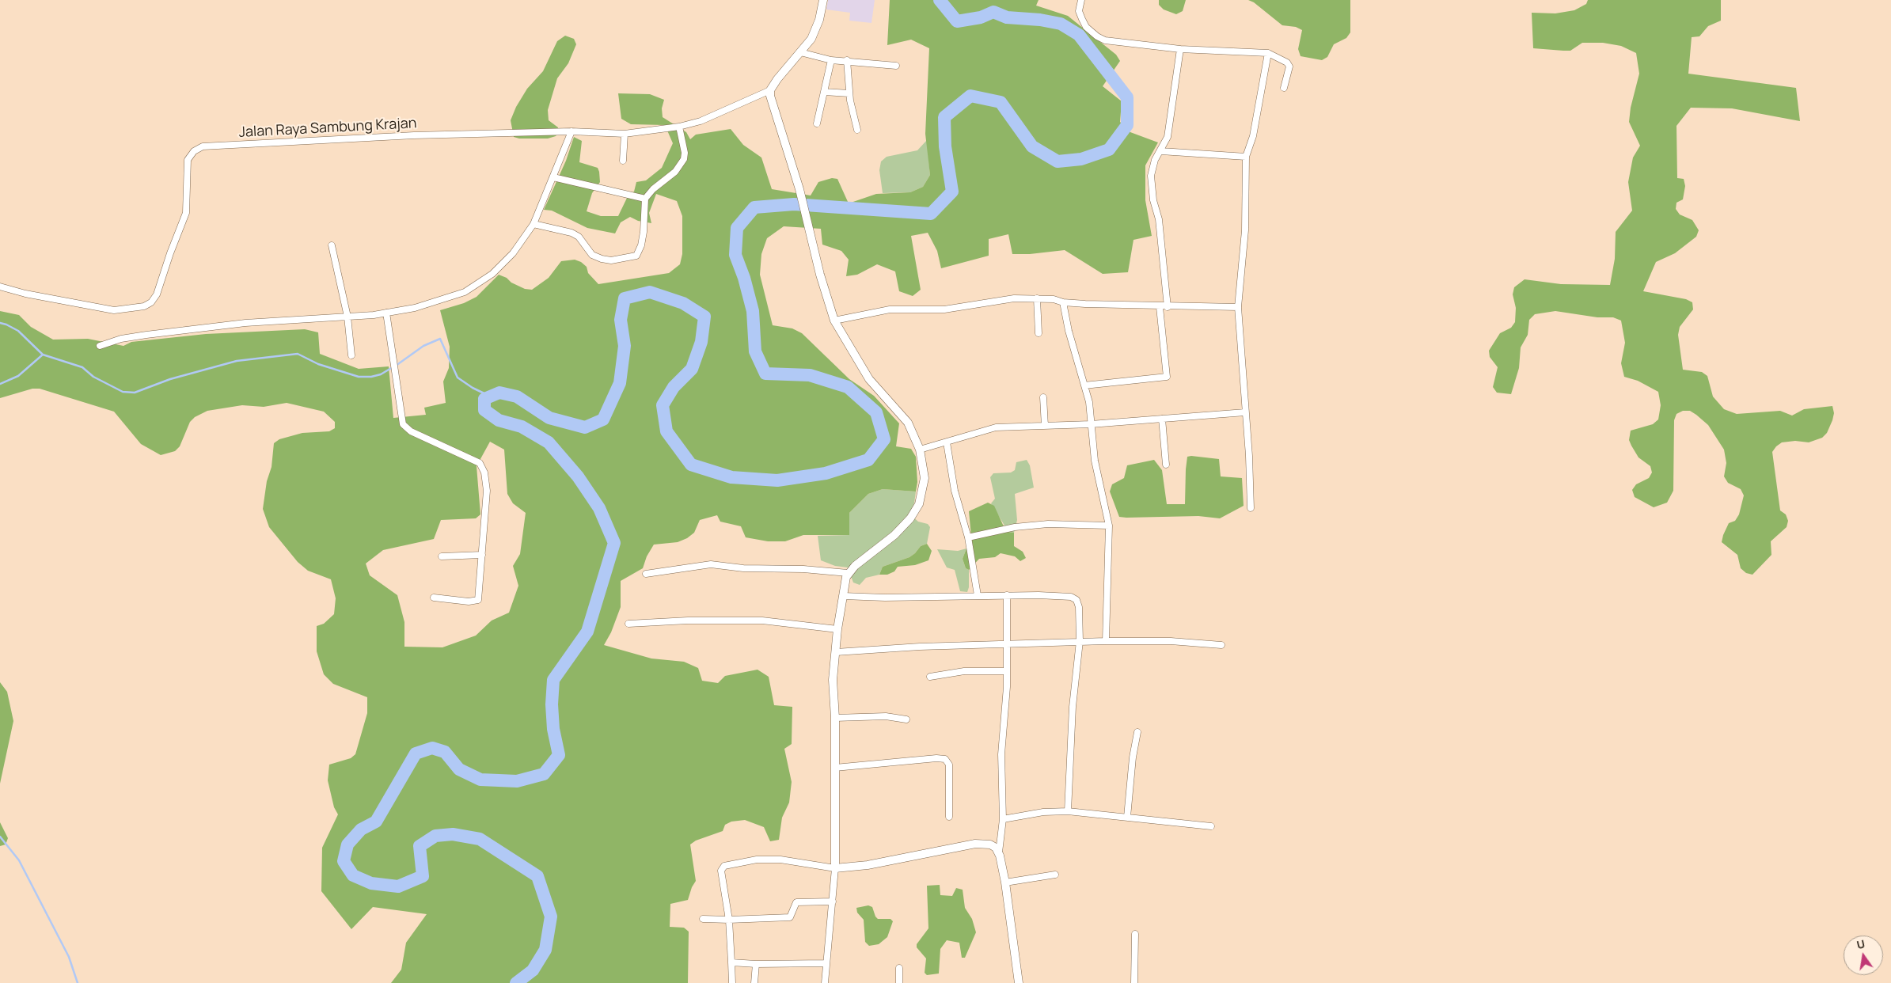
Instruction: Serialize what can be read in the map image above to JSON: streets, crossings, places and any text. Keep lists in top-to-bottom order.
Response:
{
  "streets": {
    "street": ["Jalan Raya Sambung Krajan"]
  },
  "north": "top"
}
